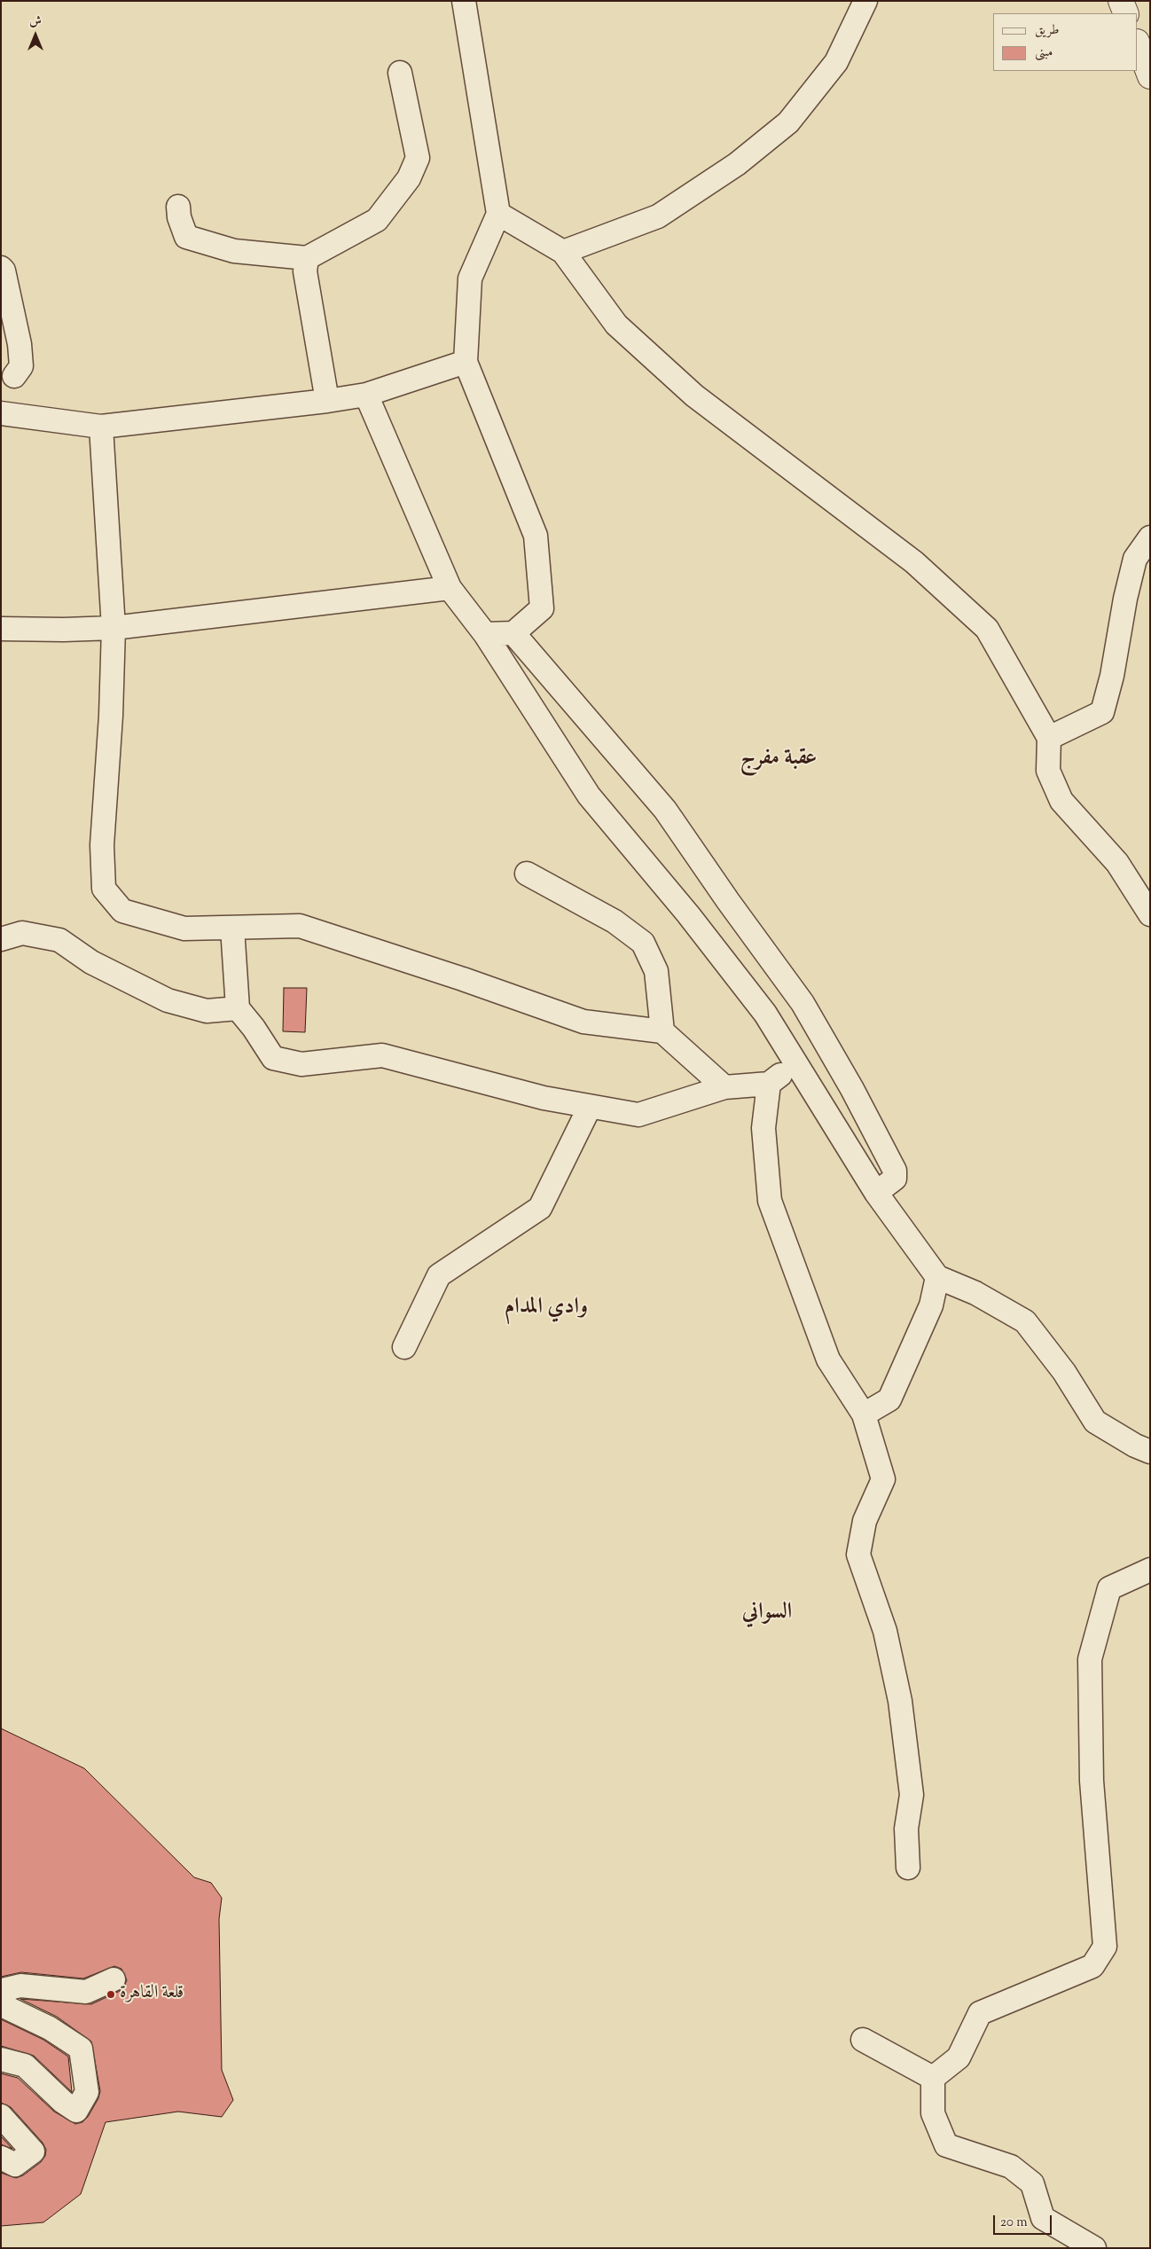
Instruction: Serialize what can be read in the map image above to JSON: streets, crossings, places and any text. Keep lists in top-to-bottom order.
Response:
{
  "districts": ["عقبة مفرج", "وادي المدام", "السواني"],
  "places": ["قلعة القاهرة"],
  "legend": ["طريق", "مبنى"],
  "scale_bar": "20 m",
  "north": "top"
}
